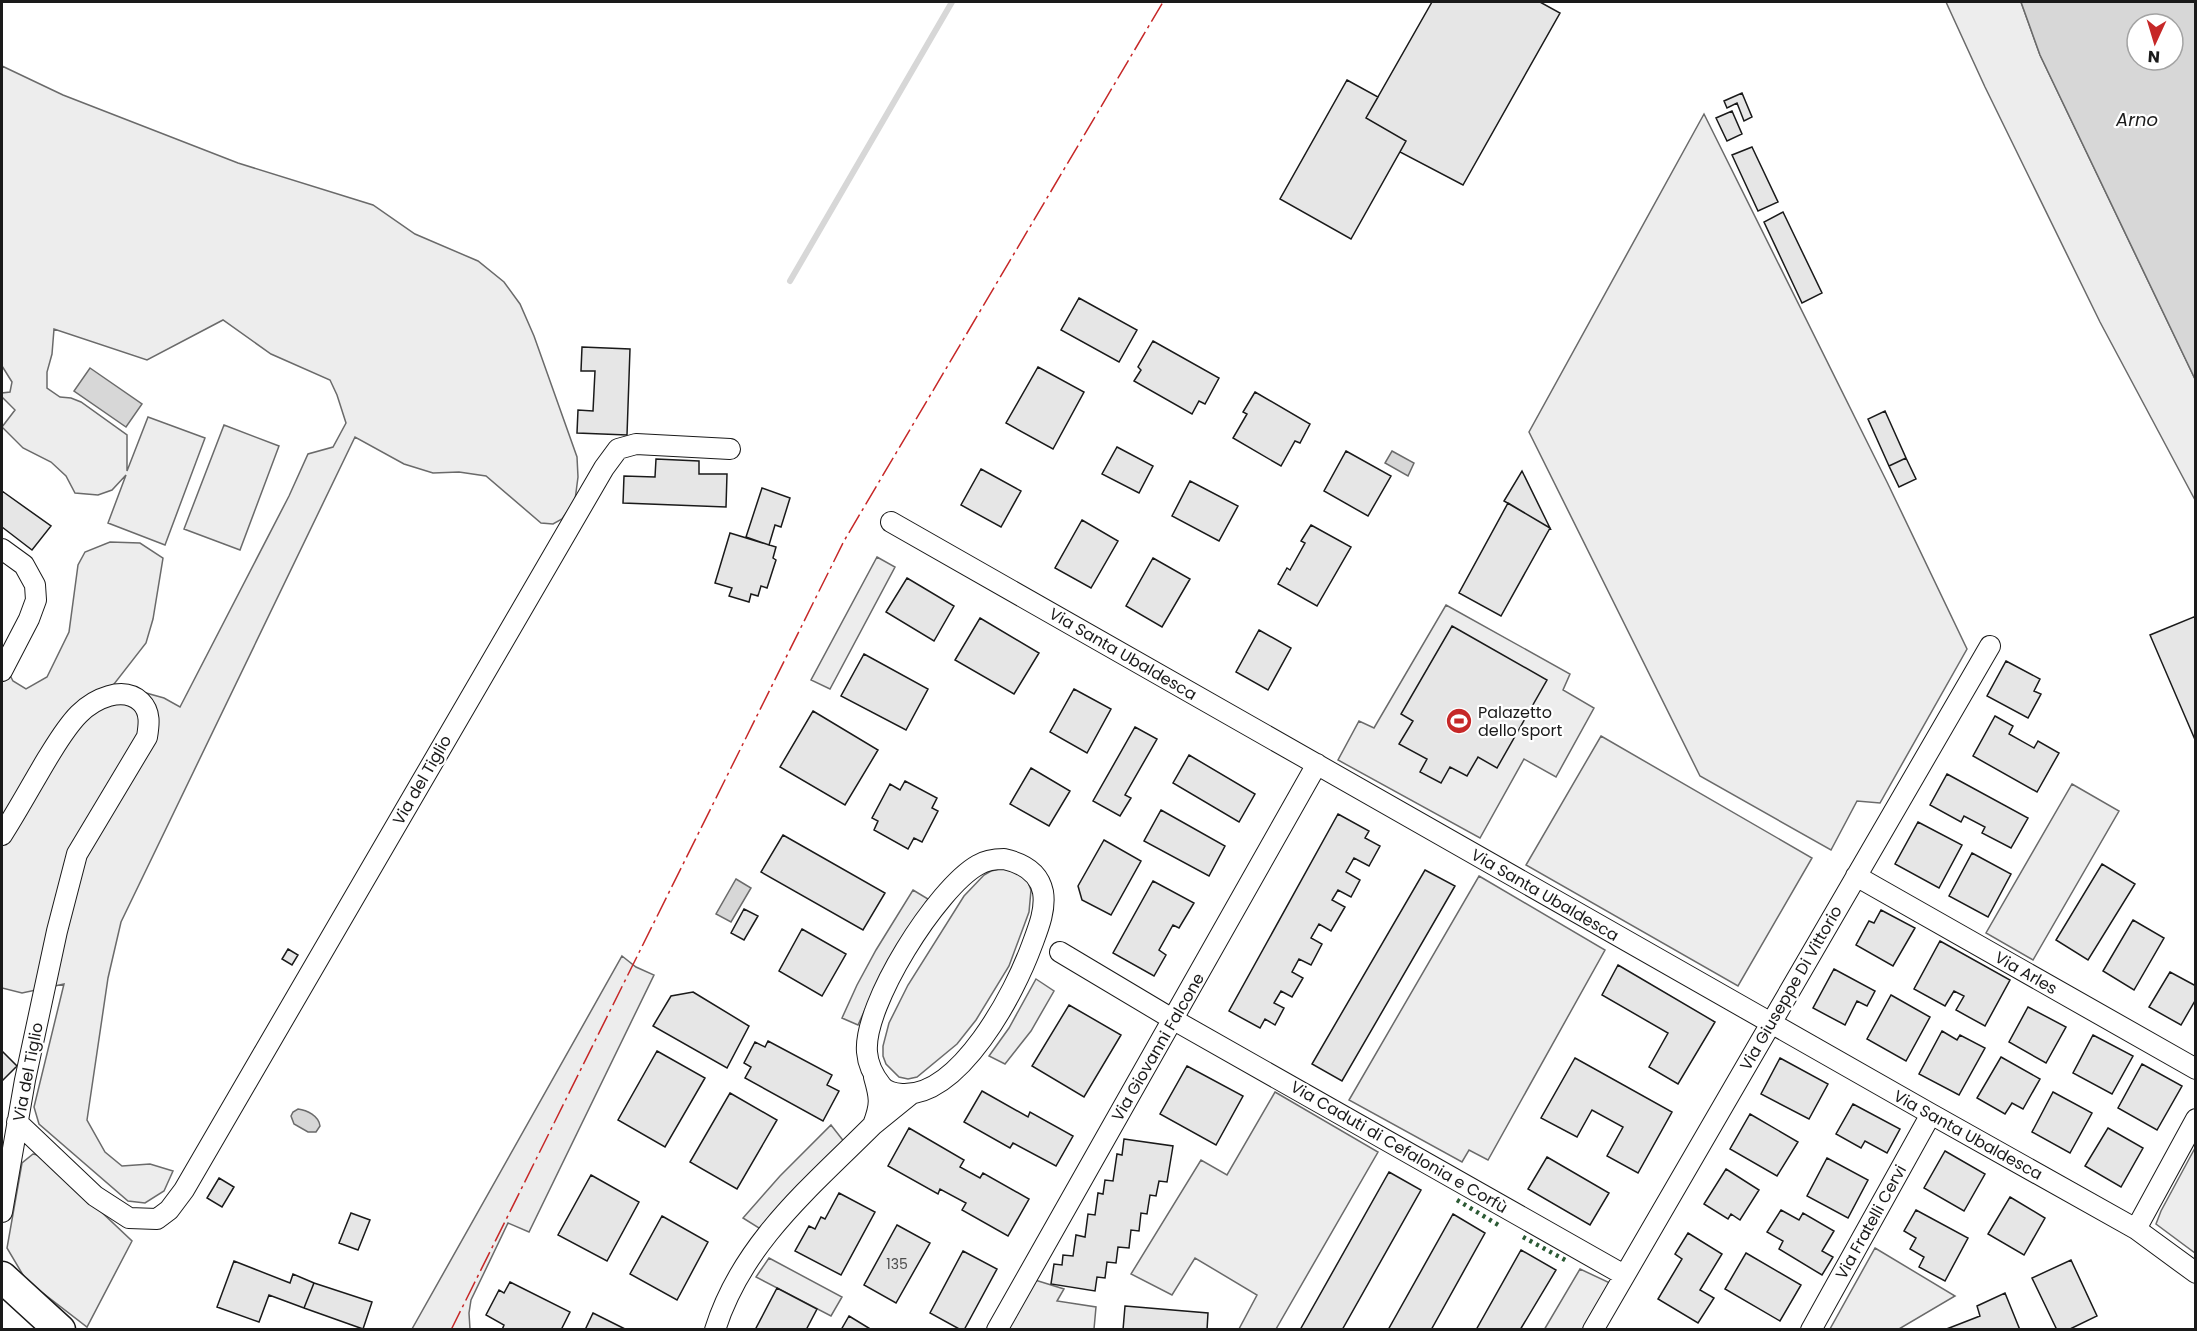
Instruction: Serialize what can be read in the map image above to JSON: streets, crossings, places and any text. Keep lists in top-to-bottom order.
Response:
{
  "streets": {
    "street": [
      "Via Santa Ubaldesca",
      "Via del Tiglio",
      "Via Arles",
      "Via Giuseppe Di Vittorio",
      "Via Giovanni Falcone",
      "Via Caduti di Cefalonia e Corfù",
      "Via Fratelli Cervi"
    ]
  },
  "crossings": [
    ["Via Santa Ubaldesca", "Via Giuseppe Di Vittorio"],
    ["Via Santa Ubaldesca", "Via Giovanni Falcone"],
    ["Via Santa Ubaldesca", "Via Fratelli Cervi"],
    ["Via Arles", "Via Giuseppe Di Vittorio"],
    ["Via Giuseppe Di Vittorio", "Via Caduti di Cefalonia e Corfù"],
    ["Via Giovanni Falcone", "Via Caduti di Cefalonia e Corfù"]
  ],
  "water": ["Arno"],
  "places": {
    "sports": ["Palazetto dello sport"]
  },
  "house_numbers": ["135"],
  "north": "bottom"
}
